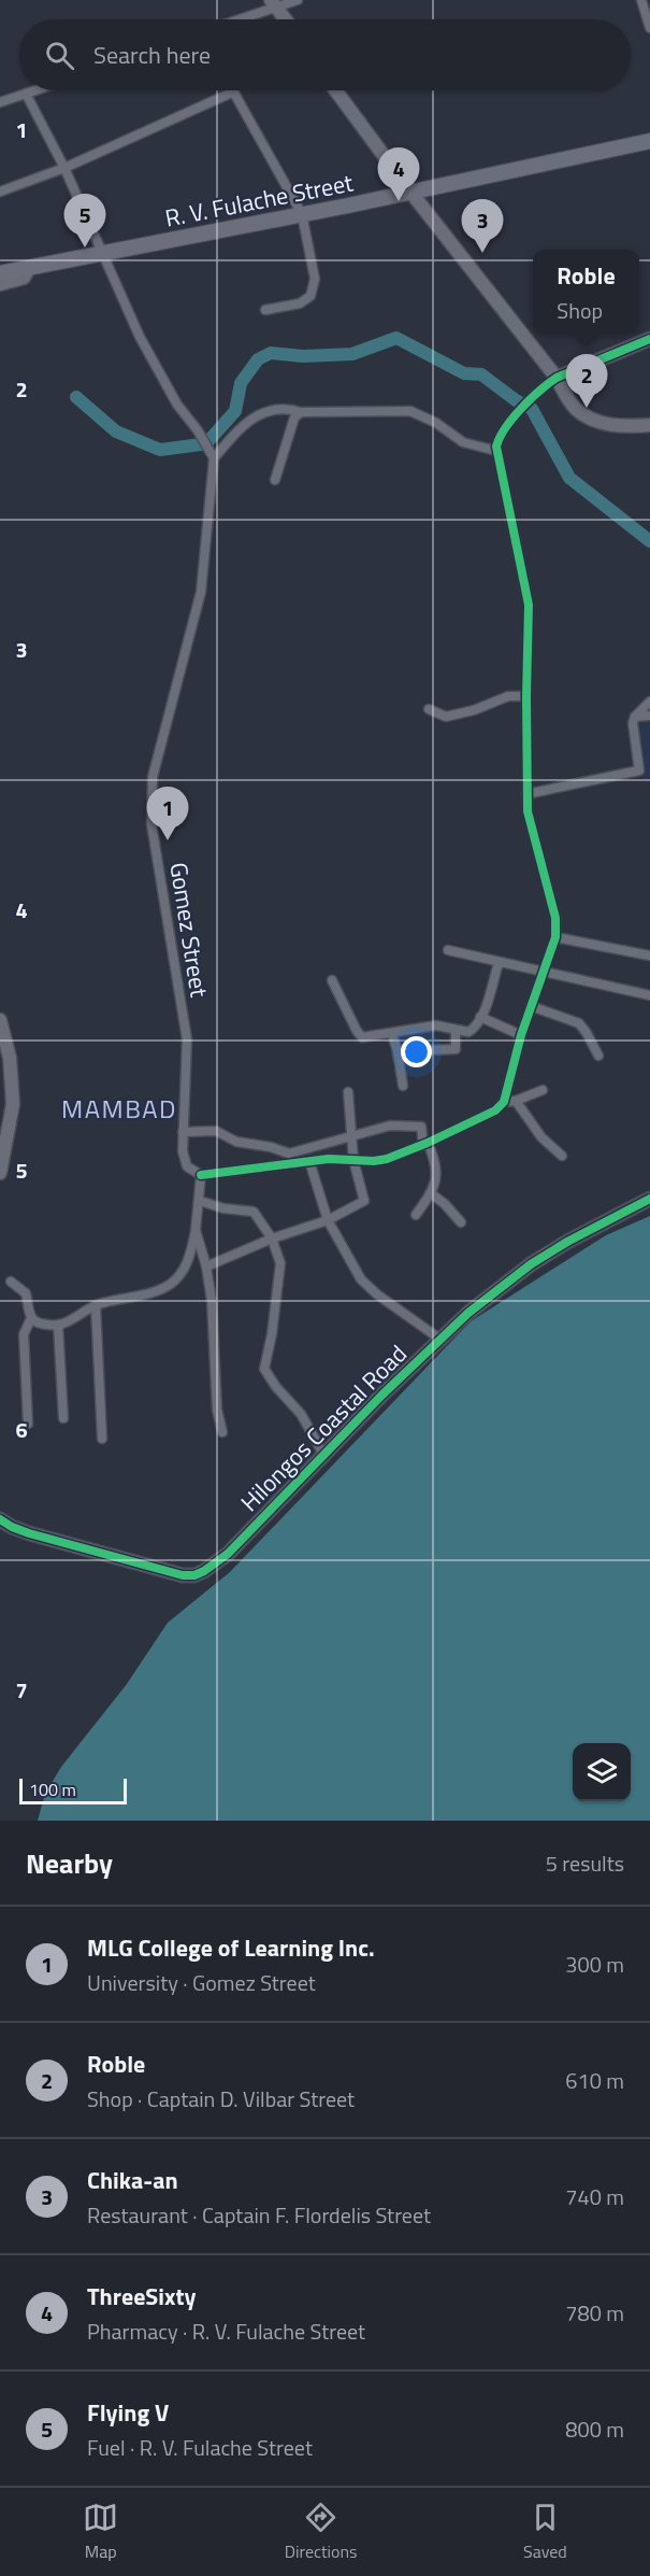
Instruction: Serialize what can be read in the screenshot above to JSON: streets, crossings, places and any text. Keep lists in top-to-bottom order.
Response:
{
  "streets": {
    "main road": ["R. V. Fulache Street"],
    "street": ["Gomez Street", "Hilongos Coastal Road"]
  },
  "districts": ["MAMBAD"],
  "scale_bar": "100 m",
  "page": {
    "search": "Search here",
    "pins": [
      "4",
      "5",
      "3",
      "2",
      "1"
    ],
    "popup": ["Roble", "Shop"],
    "scale": "100 m",
    "heading": ["Nearby", "5 results"],
    "list": [
      {
        "mark": "1",
        "name": "MLG College of Learning Inc.",
        "note": "University · Gomez Street",
        "value": "300 m"
      },
      {
        "mark": "2",
        "name": "Roble",
        "note": "Shop · Captain D. Vilbar Street",
        "value": "610 m"
      },
      {
        "mark": "3",
        "name": "Chika-an",
        "note": "Restaurant · Captain F. Flordelis Street",
        "value": "740 m"
      },
      {
        "mark": "4",
        "name": "ThreeSixty",
        "note": "Pharmacy · R. V. Fulache Street",
        "value": "780 m"
      },
      {
        "mark": "5",
        "name": "Flying V",
        "note": "Fuel · R. V. Fulache Street",
        "value": "800 m"
      }
    ],
    "nav": ["Map", "Directions", "Saved"]
  },
  "grid": {
    "rows": [
      "1",
      "2",
      "3",
      "4",
      "5",
      "6",
      "7"
    ]
  }
}
